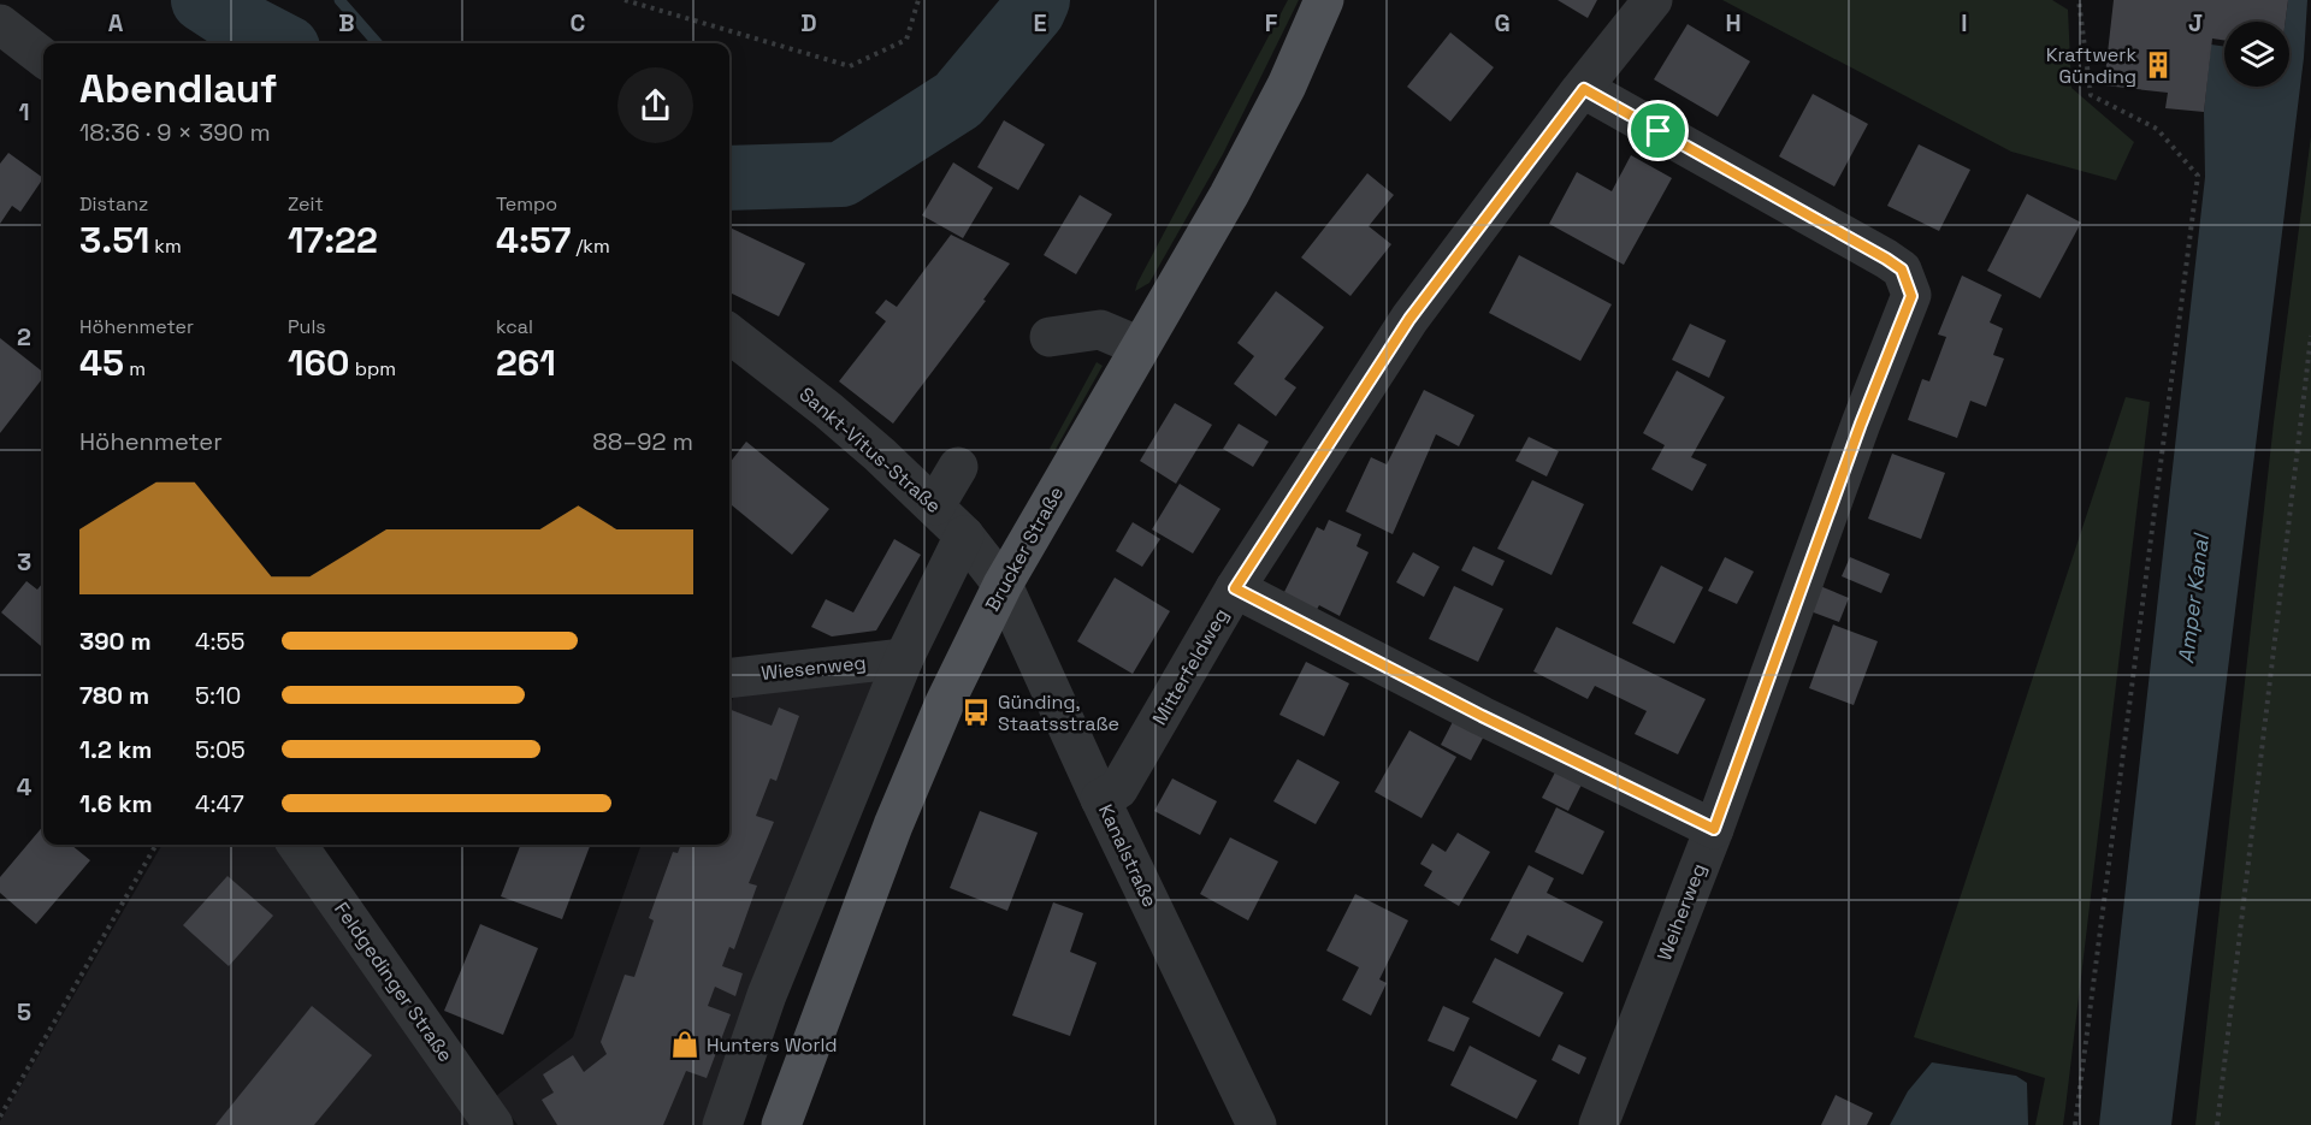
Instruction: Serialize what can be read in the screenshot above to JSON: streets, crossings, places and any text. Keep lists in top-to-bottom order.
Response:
{
  "streets": {
    "main road": ["Brucker Straße"],
    "street": [
      "Sankt-Vitus-Straße",
      "Mitterfeldweg",
      "Wiesenweg",
      "Kanalstraße",
      "Weiherweg",
      "Feldgedinger Straße"
    ]
  },
  "crossings": [
    ["Sankt-Vitus-Straße", "Brucker Straße"],
    ["Sankt-Vitus-Straße", "Kanalstraße"],
    ["Brucker Straße", "Kanalstraße"],
    ["Mitterfeldweg", "Kanalstraße"],
    ["Mitterfeldweg", "Weiherweg"]
  ],
  "water": ["Amper Kanal"],
  "places": {
    "building": ["Kraftwerk Günding"],
    "bus stop": ["Günding, Staatsstraße"],
    "shop": ["Hunters World"]
  },
  "page": {
    "heading": ["Abendlauf", "18:36 · 9 × 390 m"],
    "stats": [
      ["Distanz", "3.51 km"],
      ["Zeit", "17:22"],
      ["Tempo", "4:57 /km"],
      ["Höhenmeter", "45 m"],
      ["Puls", "160 bpm"],
      ["kcal", "261"]
    ],
    "chart": ["Höhenmeter", "88–92 m"],
    "list": [
      {
        "name": "390 m",
        "note": "4:55"
      },
      {
        "name": "780 m",
        "note": "5:10"
      },
      {
        "name": "1.2 km",
        "note": "5:05"
      },
      {
        "name": "1.6 km",
        "note": "4:47"
      }
    ]
  },
  "grid": {
    "columns": [
      "A",
      "B",
      "C",
      "D",
      "E",
      "F",
      "G",
      "H",
      "I",
      "J"
    ],
    "rows": [
      "1",
      "2",
      "3",
      "4",
      "5"
    ]
  }
}
